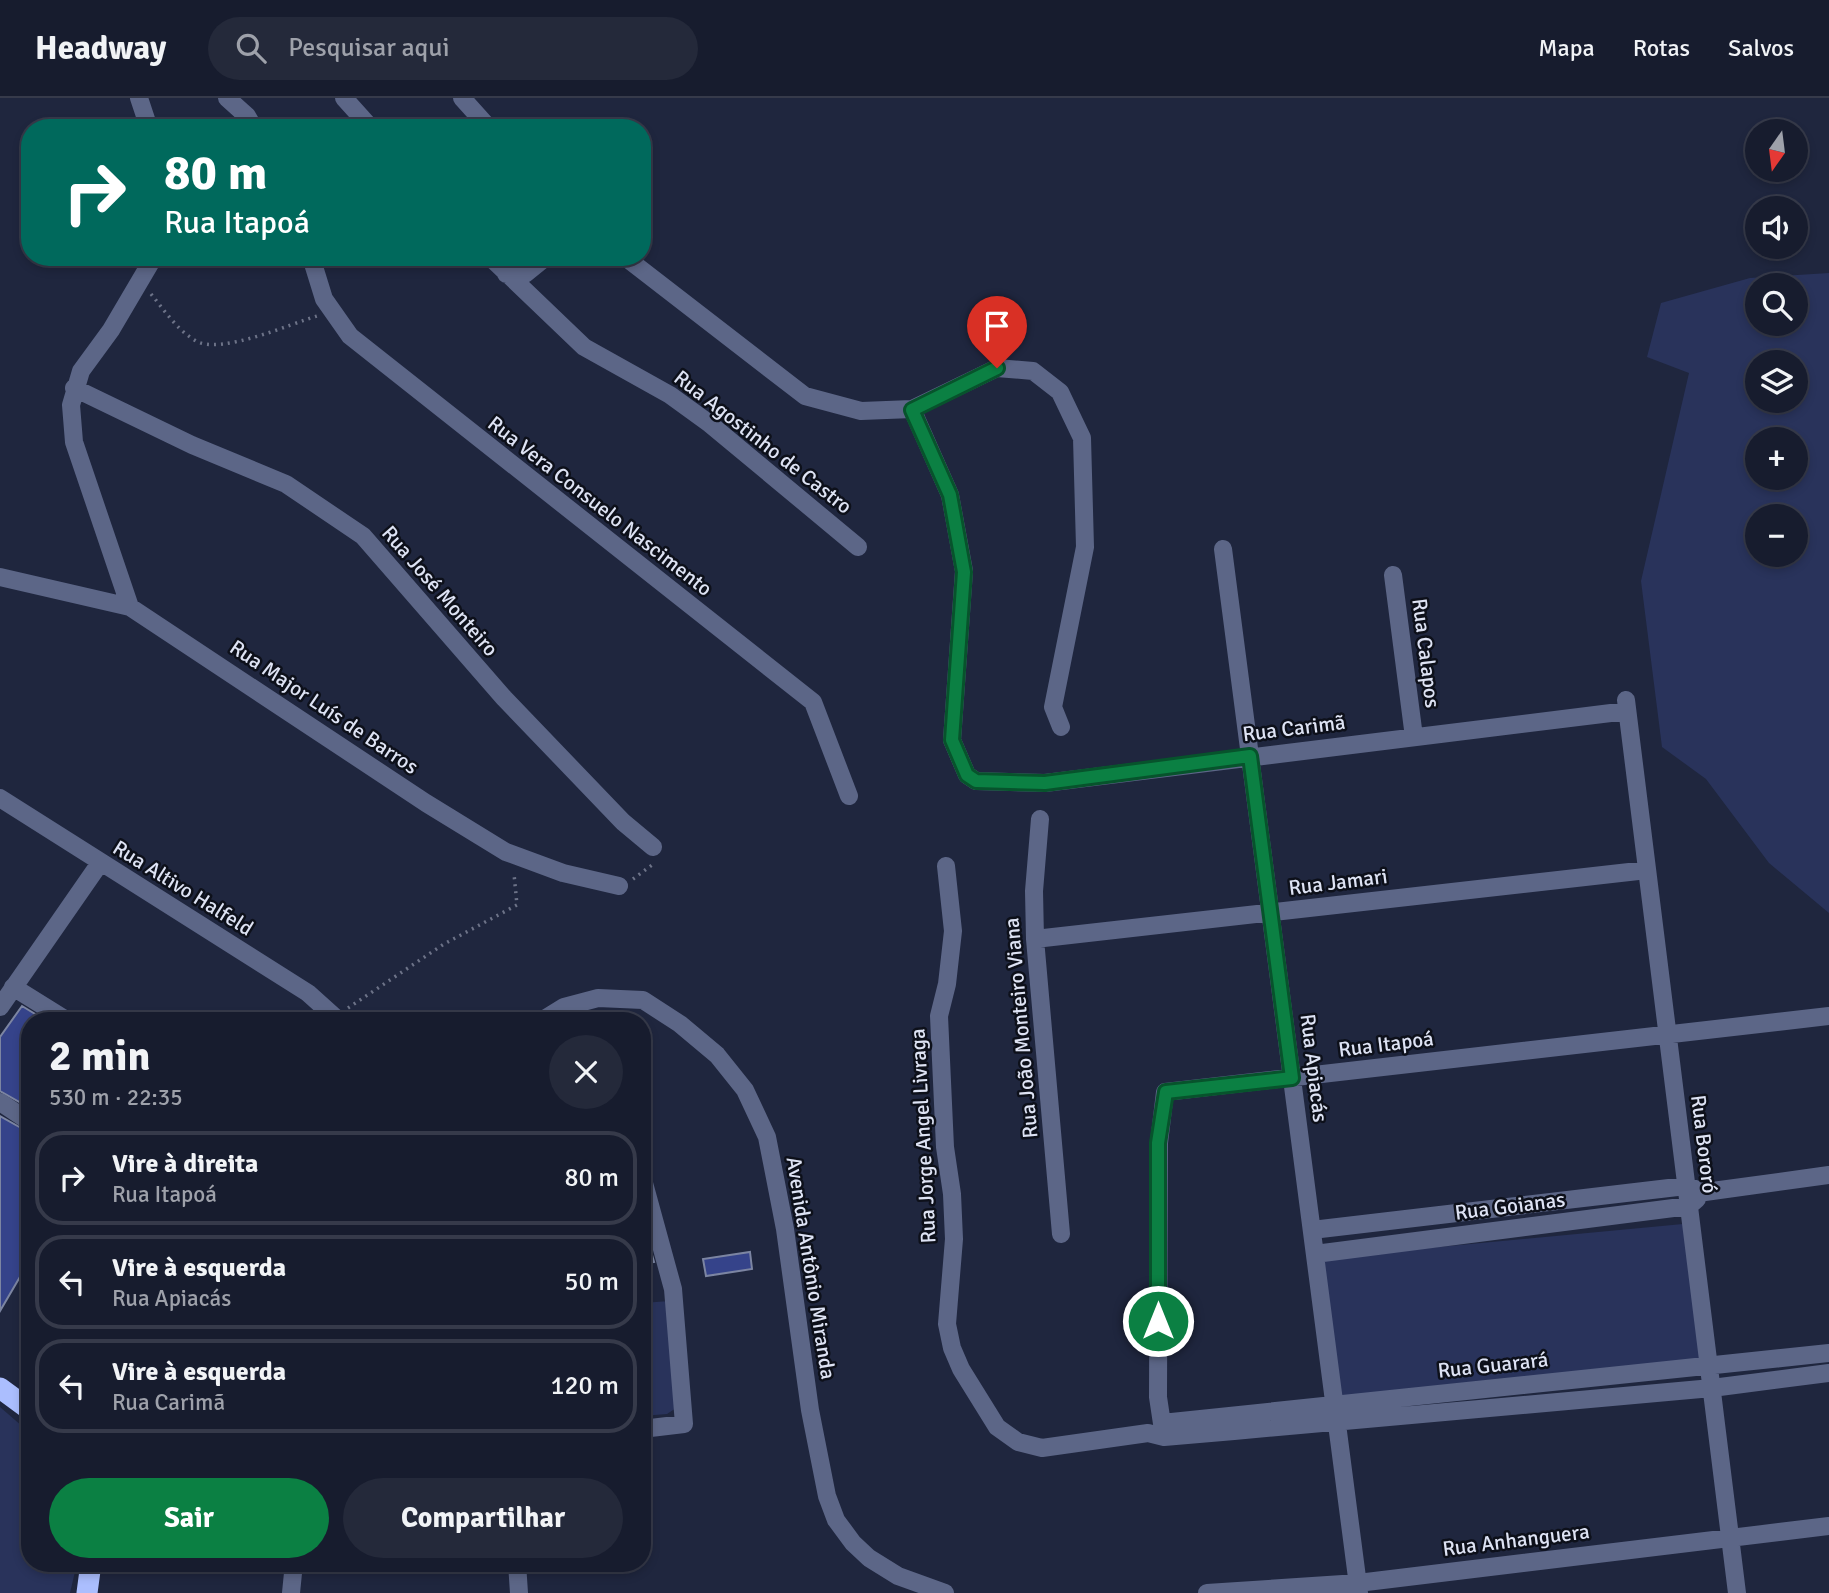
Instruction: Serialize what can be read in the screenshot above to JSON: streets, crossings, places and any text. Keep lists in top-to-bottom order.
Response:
{
  "streets": {
    "street": [
      "Rua Agostinho de Castro",
      "Rua Vera Consuelo Nascimento",
      "Rua José Monteiro",
      "Rua Calapos",
      "Rua Major Luís de Barros",
      "Rua Carimã",
      "Rua Jamari",
      "Rua Altivo Halfeld",
      "Rua João Monteiro Viana",
      "Rua Itapoá",
      "Rua Apiacás",
      "Rua Jorge Angel Livraga",
      "Rua Bororó",
      "Rua Goianas",
      "Avenida Antônio Miranda",
      "Rua Guarará",
      "Rua Anhanguera"
    ]
  },
  "crossings": [
    ["Rua Calapos", "Rua Carimã"],
    ["Rua Carimã", "Rua Apiacás"],
    ["Rua Carimã", "Rua Bororó"],
    ["Rua Jamari", "Rua João Monteiro Viana"],
    ["Rua Jamari", "Rua Apiacás"],
    ["Rua Jamari", "Rua Bororó"],
    ["Rua Itapoá", "Rua Apiacás"],
    ["Rua Itapoá", "Rua Jorge Angel Livraga"],
    ["Rua Itapoá", "Rua Bororó"],
    ["Rua Itapoá", "Rua Guarará"],
    ["Rua Apiacás", "Rua Goianas"],
    ["Rua Apiacás", "Rua Guarará"],
    ["Rua Apiacás", "Rua Anhanguera"],
    ["Rua Jorge Angel Livraga", "Rua Guarará"],
    ["Rua Bororó", "Rua Goianas"],
    ["Rua Bororó", "Rua Guarará"],
    ["Rua Bororó", "Rua Anhanguera"]
  ],
  "north": "bottom",
  "page": {
    "header": "Headway",
    "search": "Pesquisar aqui",
    "nav": ["Mapa", "Rotas", "Salvos"],
    "map_buttons": ["+", "−"],
    "turn": ["80 m", "Rua Itapoá"],
    "heading": ["2 min", "530 m · 22:35"],
    "list": [
      {
        "name": "Vire à direita",
        "note": "Rua Itapoá",
        "value": "80 m"
      },
      {
        "name": "Vire à esquerda",
        "note": "Rua Apiacás",
        "value": "50 m"
      },
      {
        "name": "Vire à esquerda",
        "note": "Rua Carimã",
        "value": "120 m"
      }
    ],
    "buttons": ["Sair", "Compartilhar"]
  }
}
